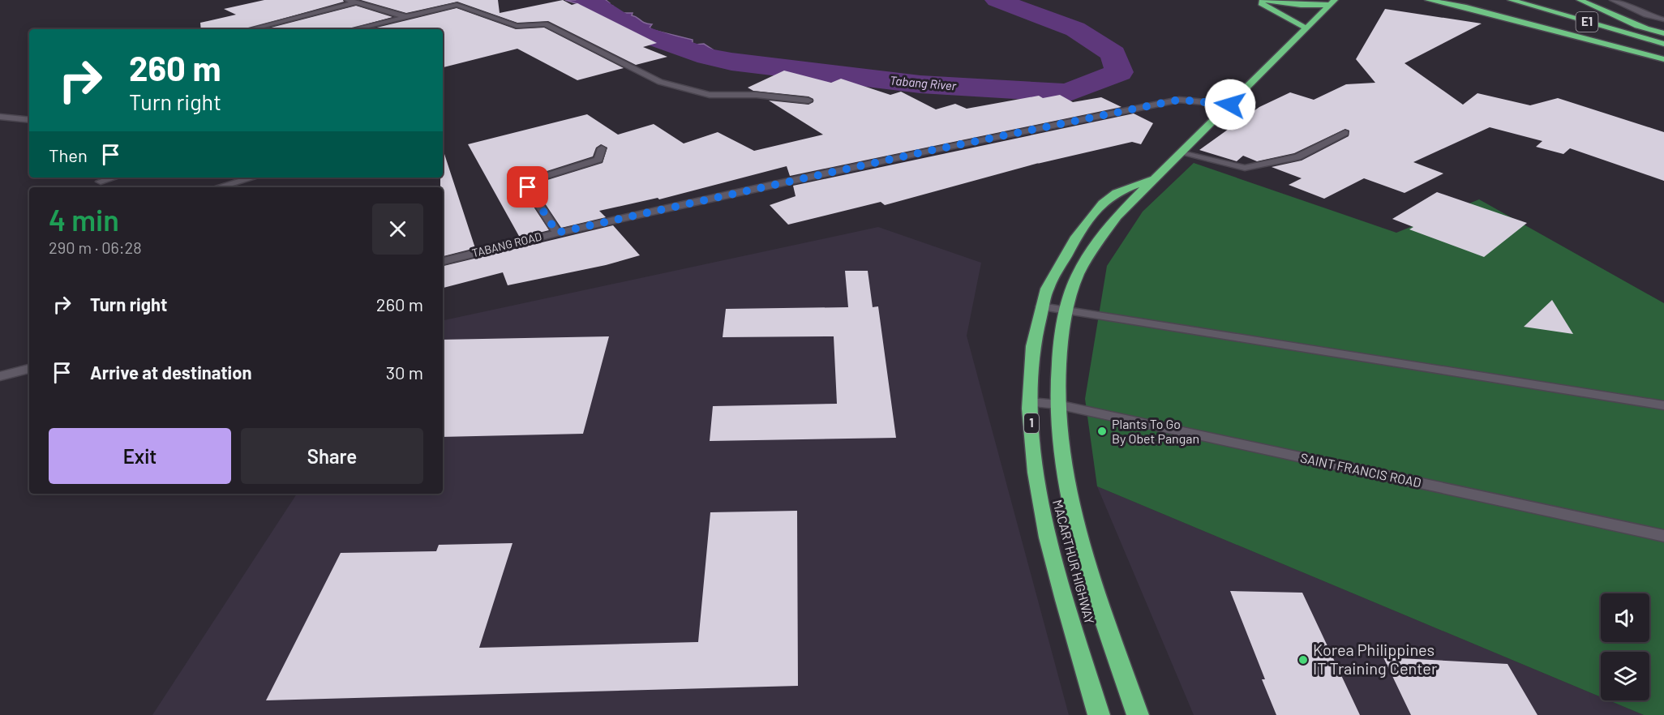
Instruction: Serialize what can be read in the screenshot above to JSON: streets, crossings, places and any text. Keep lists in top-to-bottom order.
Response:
{
  "streets": {
    "highway": ["E1", "1", "MACARTHUR HIGHWAY"],
    "street": ["TABANG ROAD", "SAINT FRANCIS ROAD"]
  },
  "crossings": [
    ["TABANG ROAD", "MACARTHUR HIGHWAY"],
    ["SAINT FRANCIS ROAD", "MACARTHUR HIGHWAY"]
  ],
  "water": ["Tabang River"],
  "places": ["Plants To Go By Obet Pangan", "Korea Philippines IT Training Center"],
  "page": {
    "turn": ["260 m", "Turn right"],
    "then": "Then",
    "heading": ["4 min", "290 m · 06:28"],
    "list": [
      {
        "name": "Turn right",
        "value": "260 m"
      },
      {
        "name": "Arrive at destination",
        "value": "30 m"
      }
    ],
    "buttons": ["Exit", "Share"]
  }
}
